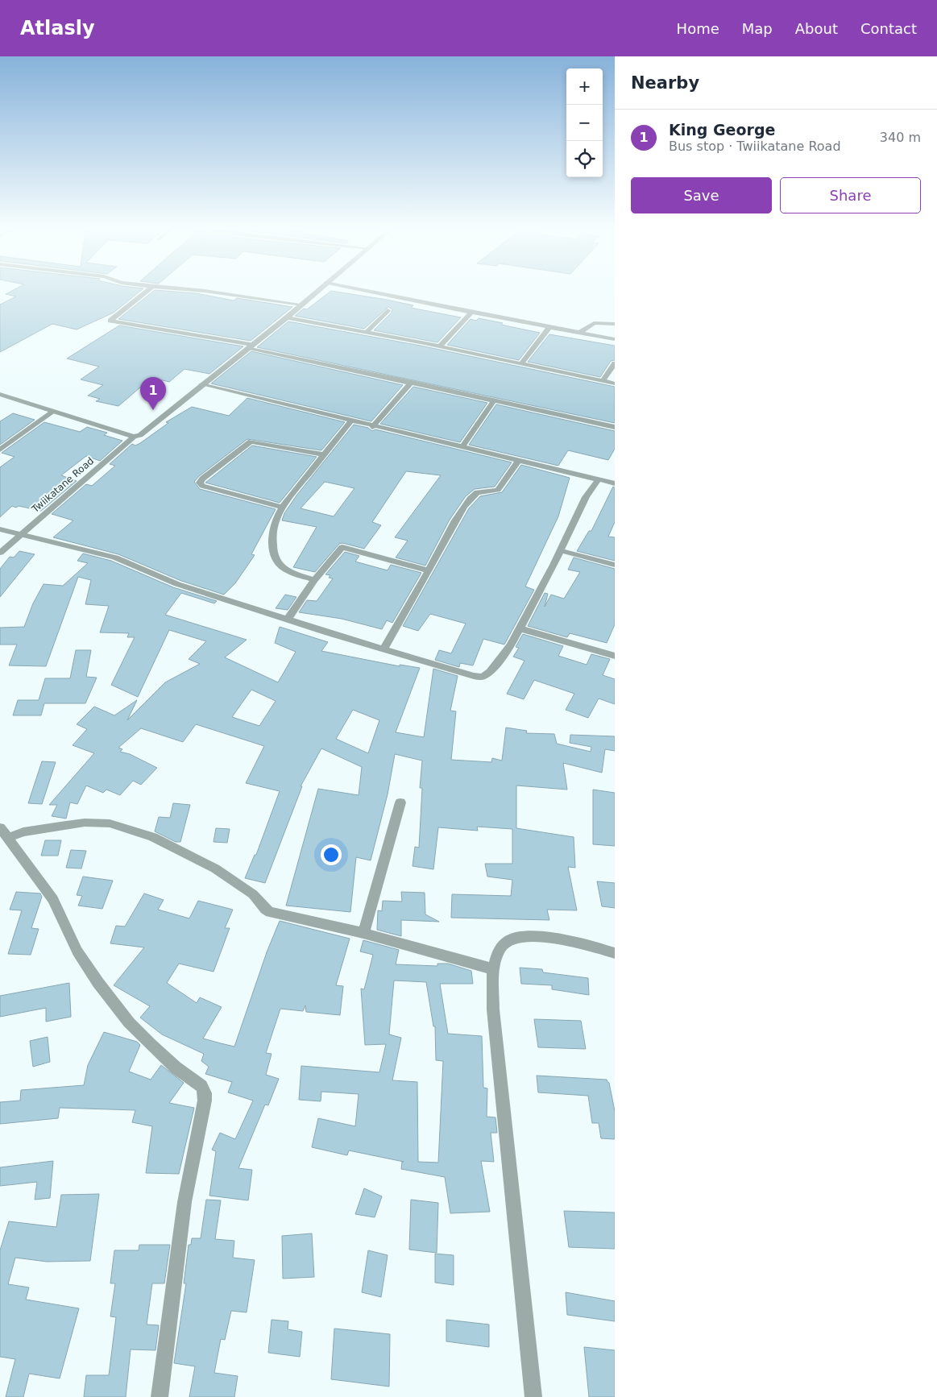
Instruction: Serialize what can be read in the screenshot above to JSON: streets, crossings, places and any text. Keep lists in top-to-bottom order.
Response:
{
  "streets": {
    "street": ["Twiikatane Road"]
  },
  "page": {
    "header": "Atlasly",
    "nav": [
      "Home",
      "Map",
      "About",
      "Contact"
    ],
    "heading": "Nearby",
    "map_buttons": ["+", "−"],
    "list": [
      {
        "mark": "1",
        "name": "King George",
        "note": "Bus stop · Twiikatane Road",
        "value": "340 m"
      }
    ],
    "buttons": ["Save", "Share"],
    "pins": "1"
  }
}
